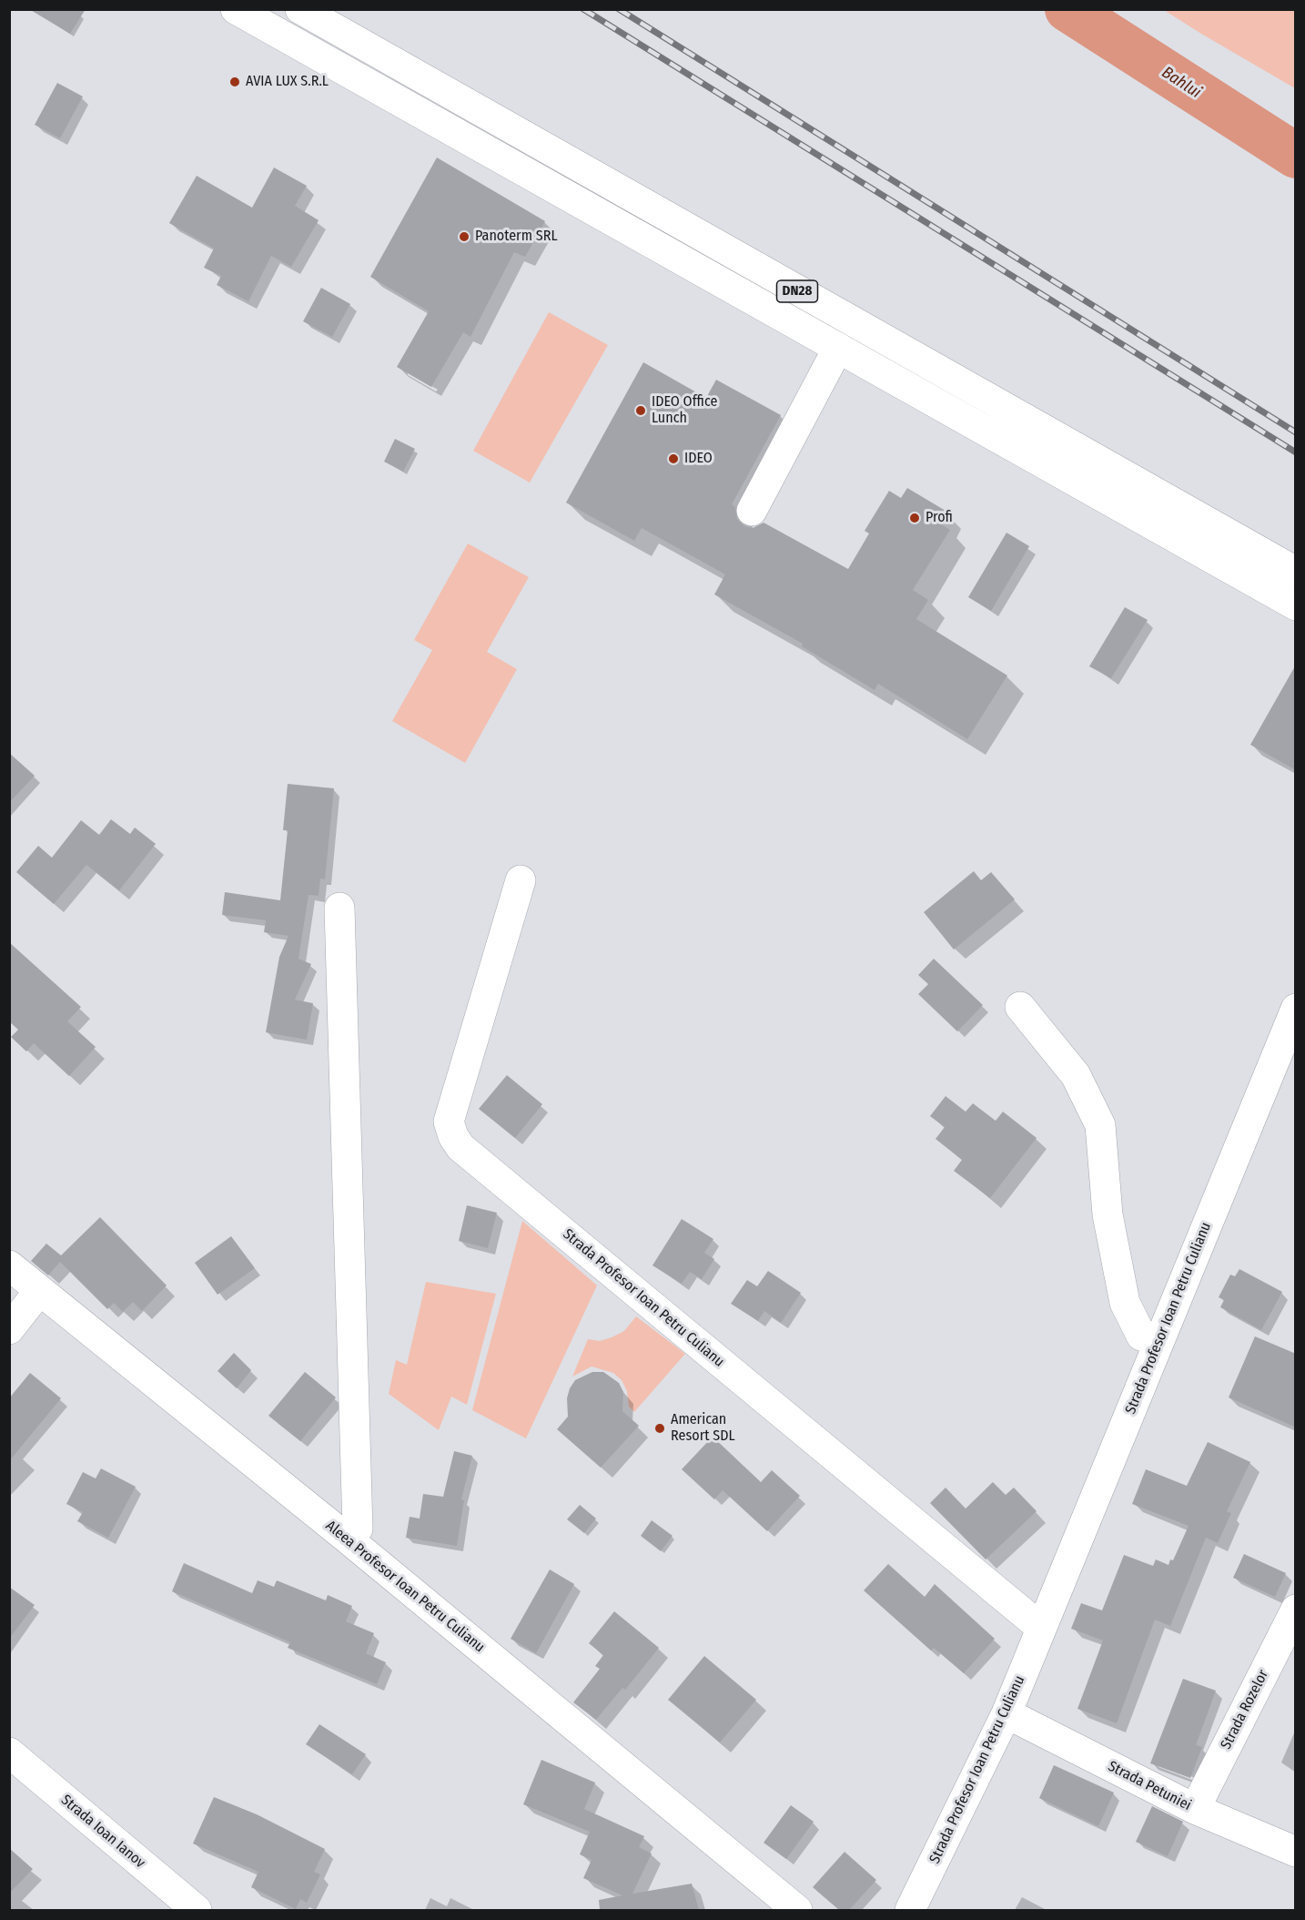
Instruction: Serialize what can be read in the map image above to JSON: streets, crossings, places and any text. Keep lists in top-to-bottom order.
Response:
{
  "streets": {
    "main road": [
      "DN28",
      "Strada Profesor Ioan Petru Culianu",
      "Aleea Profesor Ioan Petru Culianu",
      "Strada Rozelor",
      "Strada Petuniei",
      "Strada Ioan Ianov"
    ]
  },
  "crossings": [
    ["Strada Profesor Ioan Petru Culianu", "Strada Petuniei"],
    ["Strada Rozelor", "Strada Petuniei"]
  ],
  "water": ["Bahlui"],
  "places": [
    "AVIA LUX S.R.L",
    "Panoterm SRL",
    "IDEO Office Lunch",
    "IDEO",
    "Profi",
    "American Resort SDL"
  ]
}
